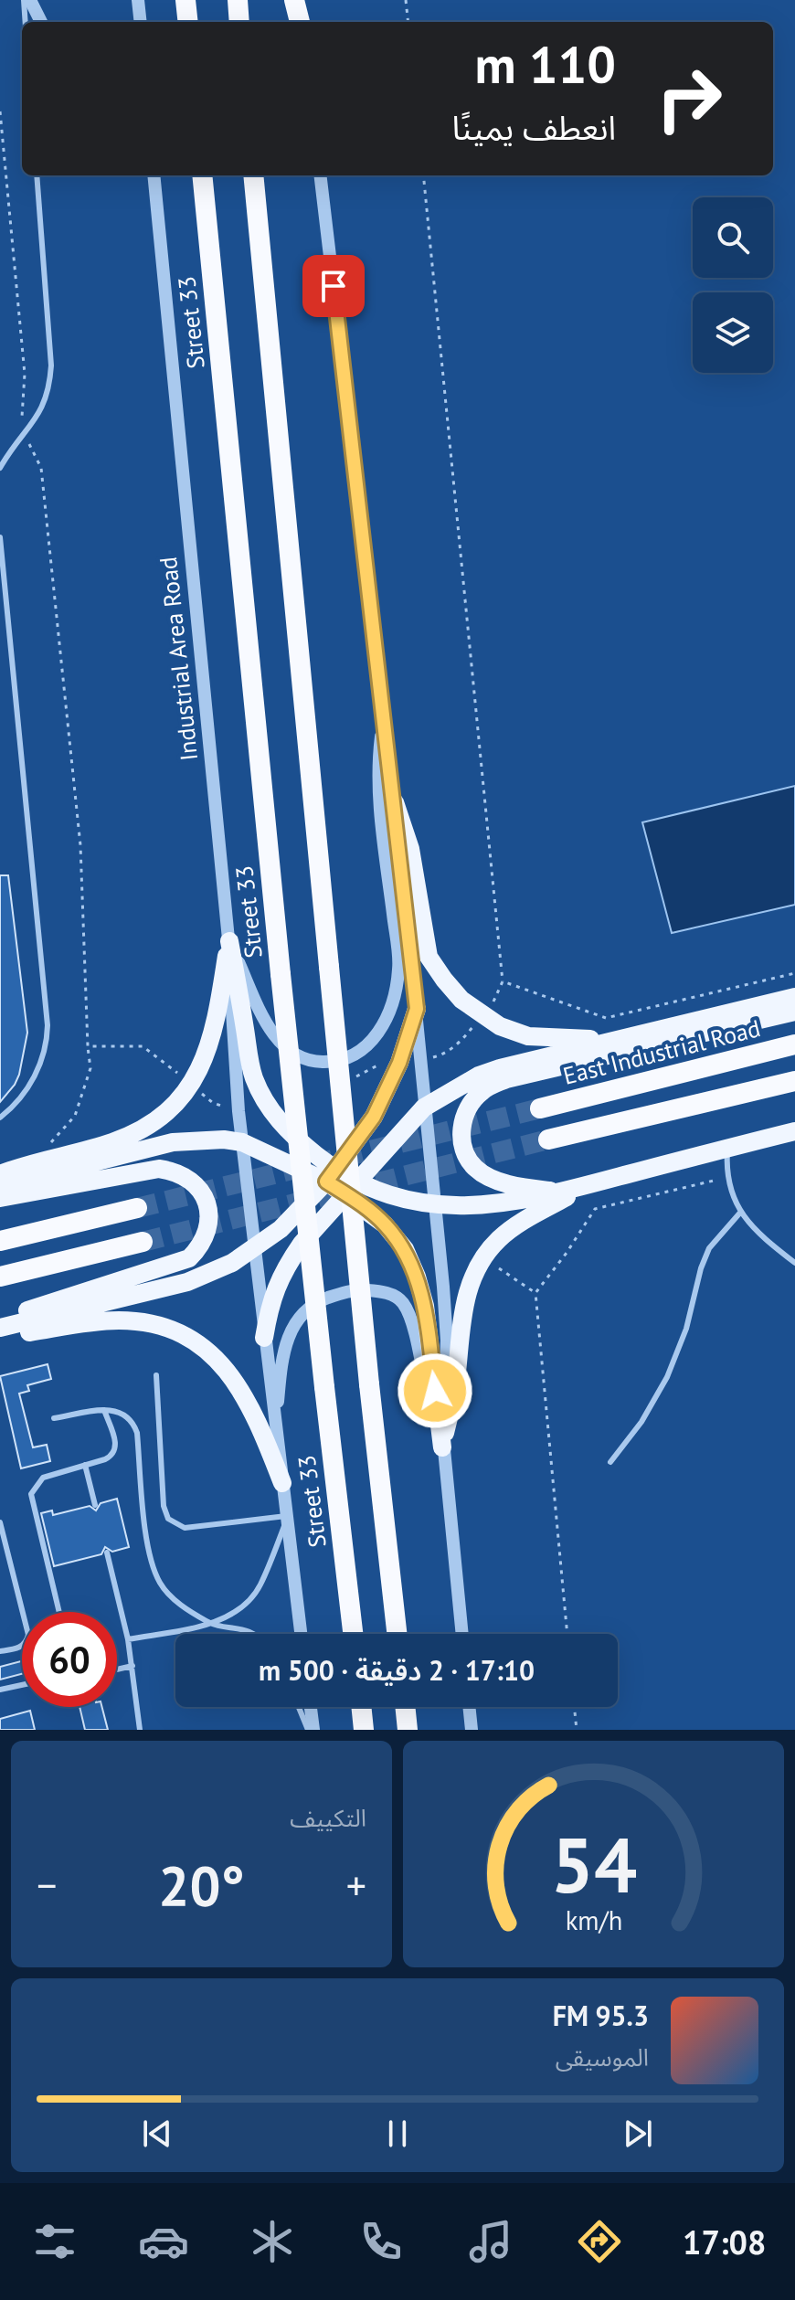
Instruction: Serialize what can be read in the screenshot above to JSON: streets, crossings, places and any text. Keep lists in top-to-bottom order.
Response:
{
  "streets": {
    "highway": ["Street 33", "East Industrial Road"],
    "street": ["Industrial Area Road"]
  },
  "crossings": [
    ["Street 33", "Industrial Area Road"]
  ],
  "page": {
    "turn": ["110 m", "انعطف يمينًا"],
    "limit": "60",
    "trip": "17:10 · 2 دقيقة · 500 m",
    "tile": "التكييف",
    "heat": ["−", "20°", "+"],
    "song": ["95.3 FM", "الموسيقى"],
    "tabs": "17:08",
    "gauge": ["54", "km/h"]
  }
}
